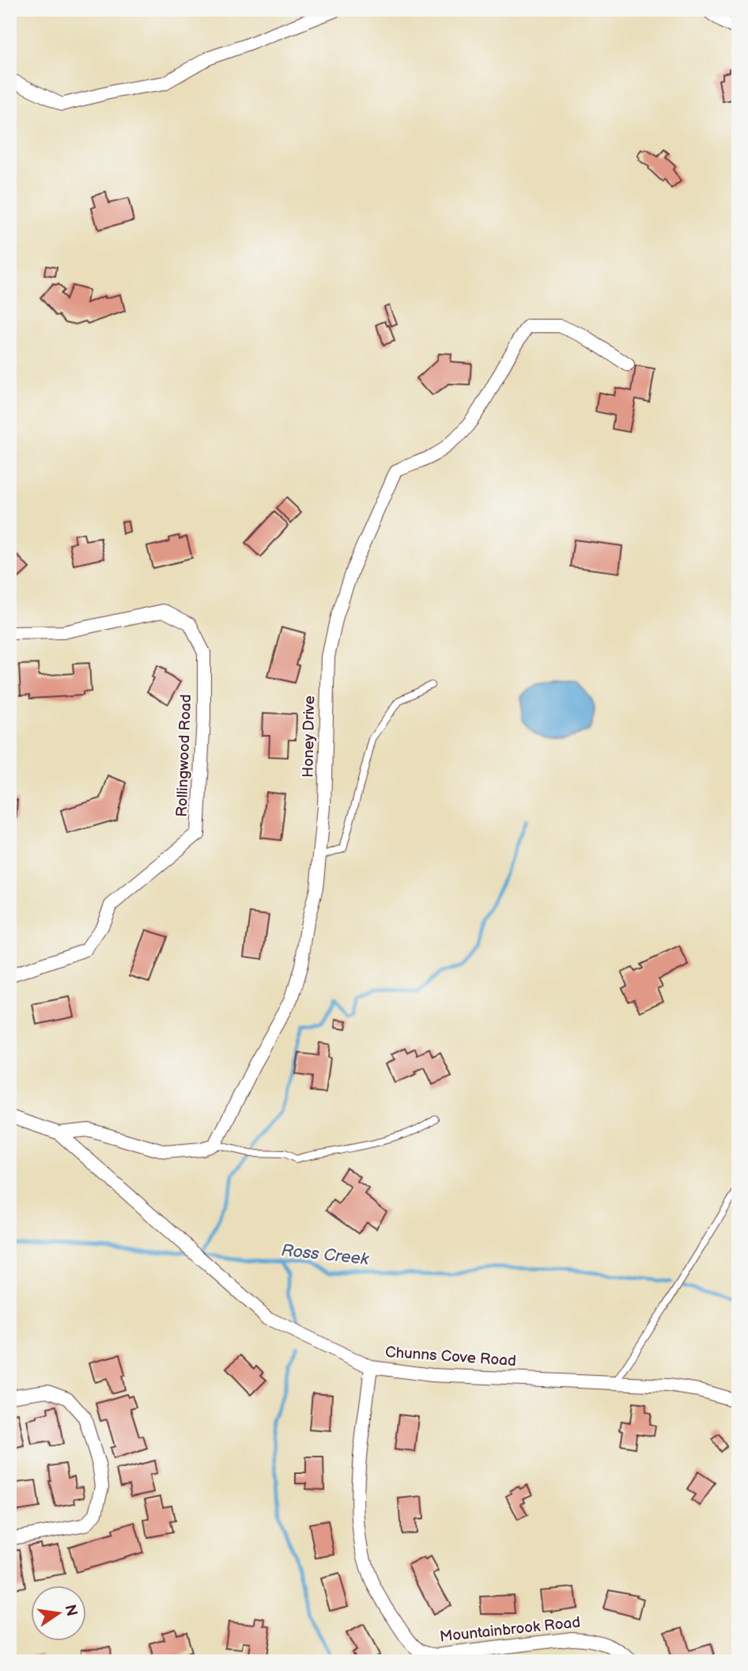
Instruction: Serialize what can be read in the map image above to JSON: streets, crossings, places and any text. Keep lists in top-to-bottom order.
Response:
{
  "streets": {
    "street": [
      "Honey Drive",
      "Rollingwood Road",
      "Chunns Cove Road",
      "Mountainbrook Road"
    ]
  },
  "crossings": [
    ["Chunns Cove Road", "Mountainbrook Road"]
  ],
  "water": ["Ross Creek"],
  "north": "right"
}
